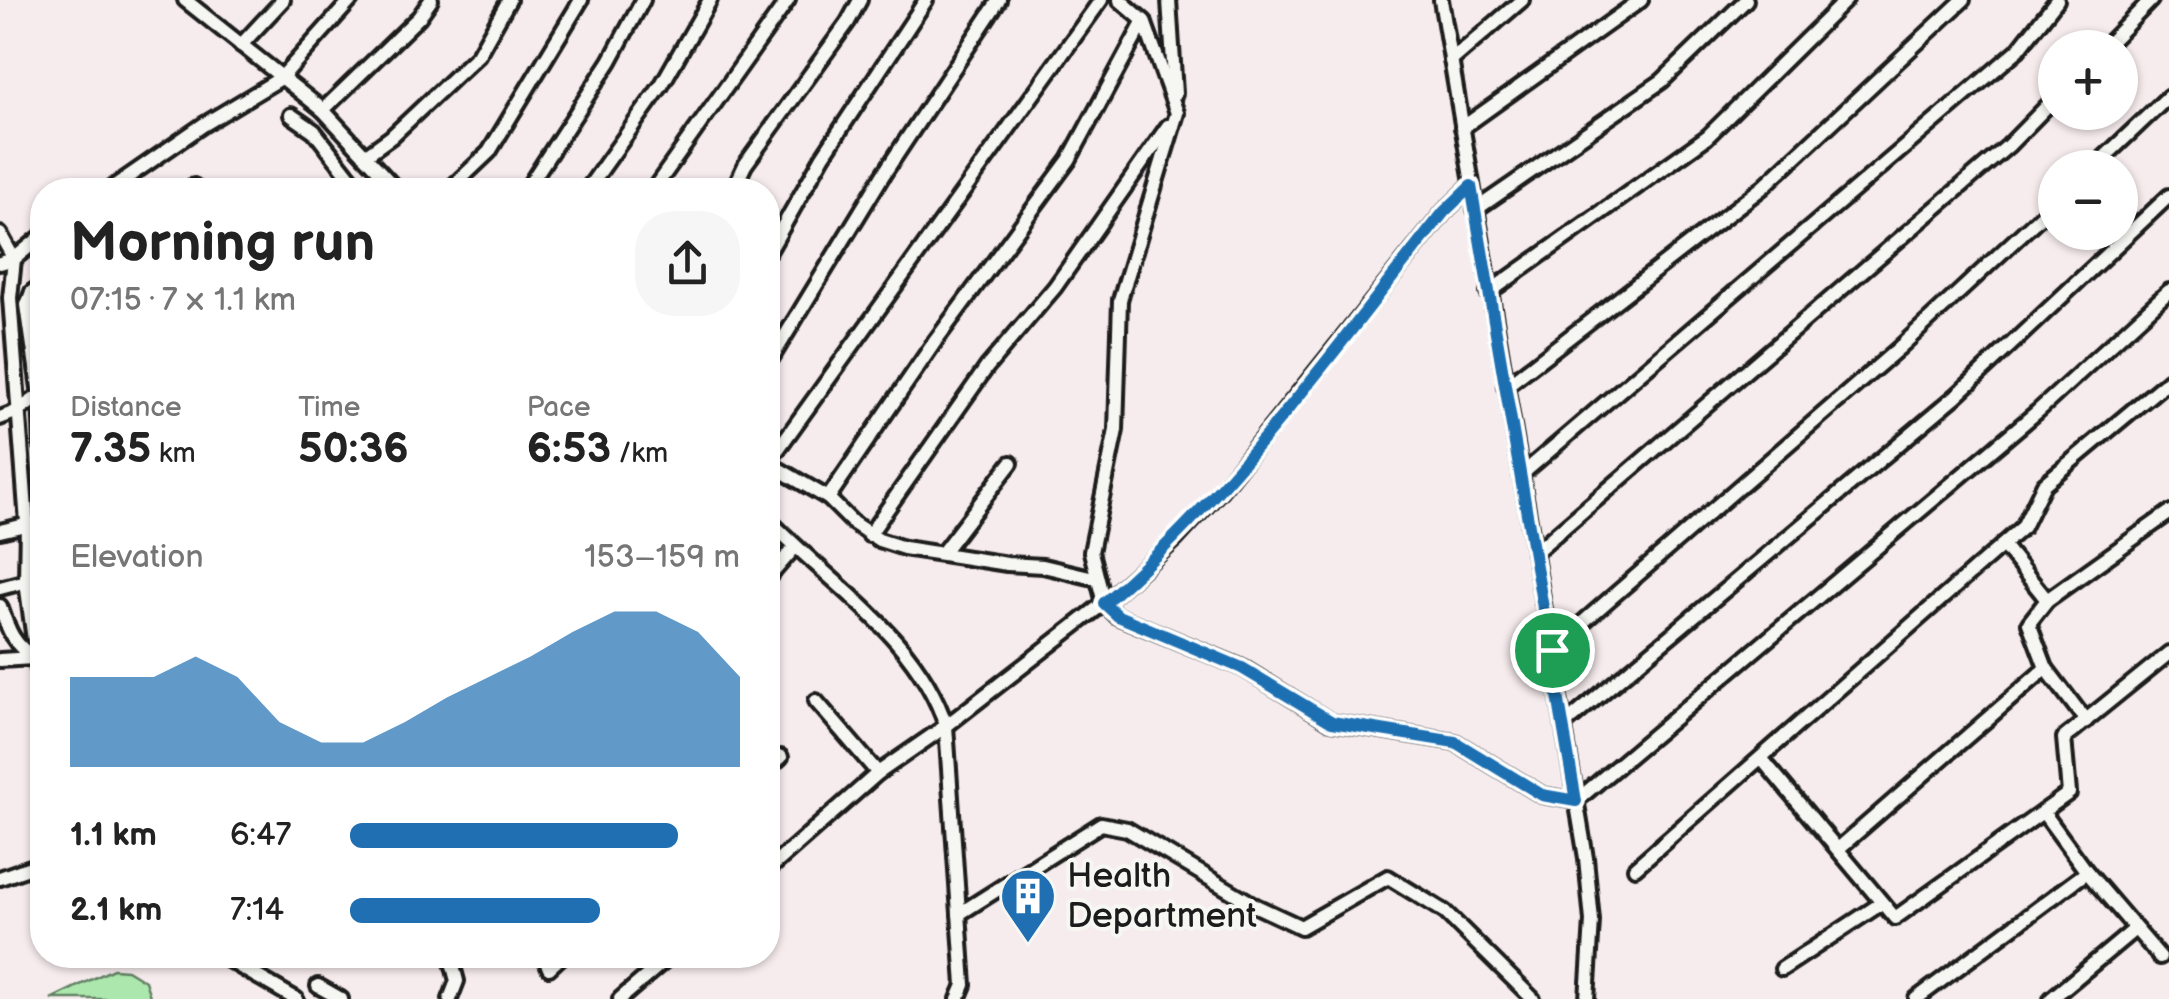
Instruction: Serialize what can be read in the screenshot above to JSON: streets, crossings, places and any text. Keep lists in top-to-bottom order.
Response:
{
  "places": {
    "building": ["Health Department"]
  },
  "page": {
    "map_buttons": ["+", "−"],
    "heading": ["Morning run", "07:15 · 7 × 1.1 km"],
    "stats": [
      ["Distance", "7.35 km"],
      ["Time", "50:36"],
      ["Pace", "6:53 /km"]
    ],
    "chart": ["Elevation", "153–159 m"],
    "list": [
      {
        "name": "1.1 km",
        "note": "6:47"
      },
      {
        "name": "2.1 km",
        "note": "7:14"
      }
    ]
  }
}
